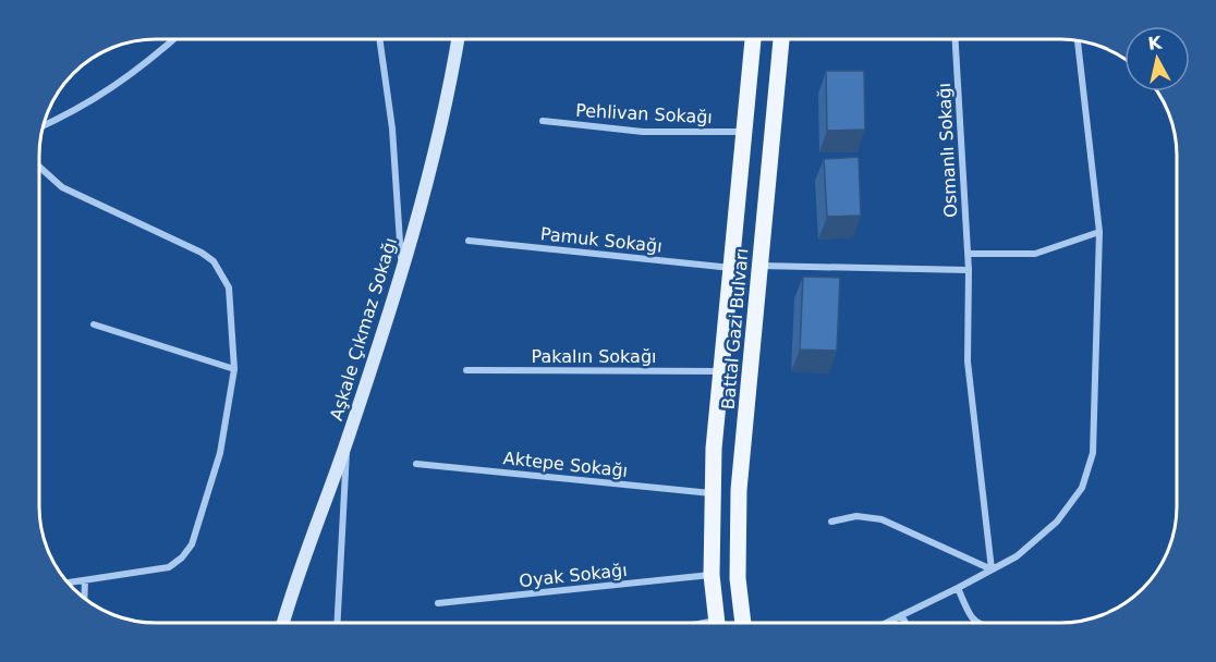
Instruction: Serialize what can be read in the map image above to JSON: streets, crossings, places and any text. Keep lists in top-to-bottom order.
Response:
{
  "streets": {
    "main road": ["Battal Gazi Bulvarı"],
    "street": [
      "Pehlivan Sokağı",
      "Osmanlı Sokağı",
      "Pamuk Sokağı",
      "Aşkale Çıkmaz Sokağı",
      "Pakalın Sokağı",
      "Aktepe Sokağı",
      "Oyak Sokağı"
    ]
  },
  "crossings": [
    ["Pehlivan Sokağı", "Battal Gazi Bulvarı"],
    ["Pamuk Sokağı", "Battal Gazi Bulvarı"],
    ["Battal Gazi Bulvarı", "Pakalın Sokağı"],
    ["Battal Gazi Bulvarı", "Aktepe Sokağı"],
    ["Battal Gazi Bulvarı", "Oyak Sokağı"]
  ],
  "north": "top"
}
